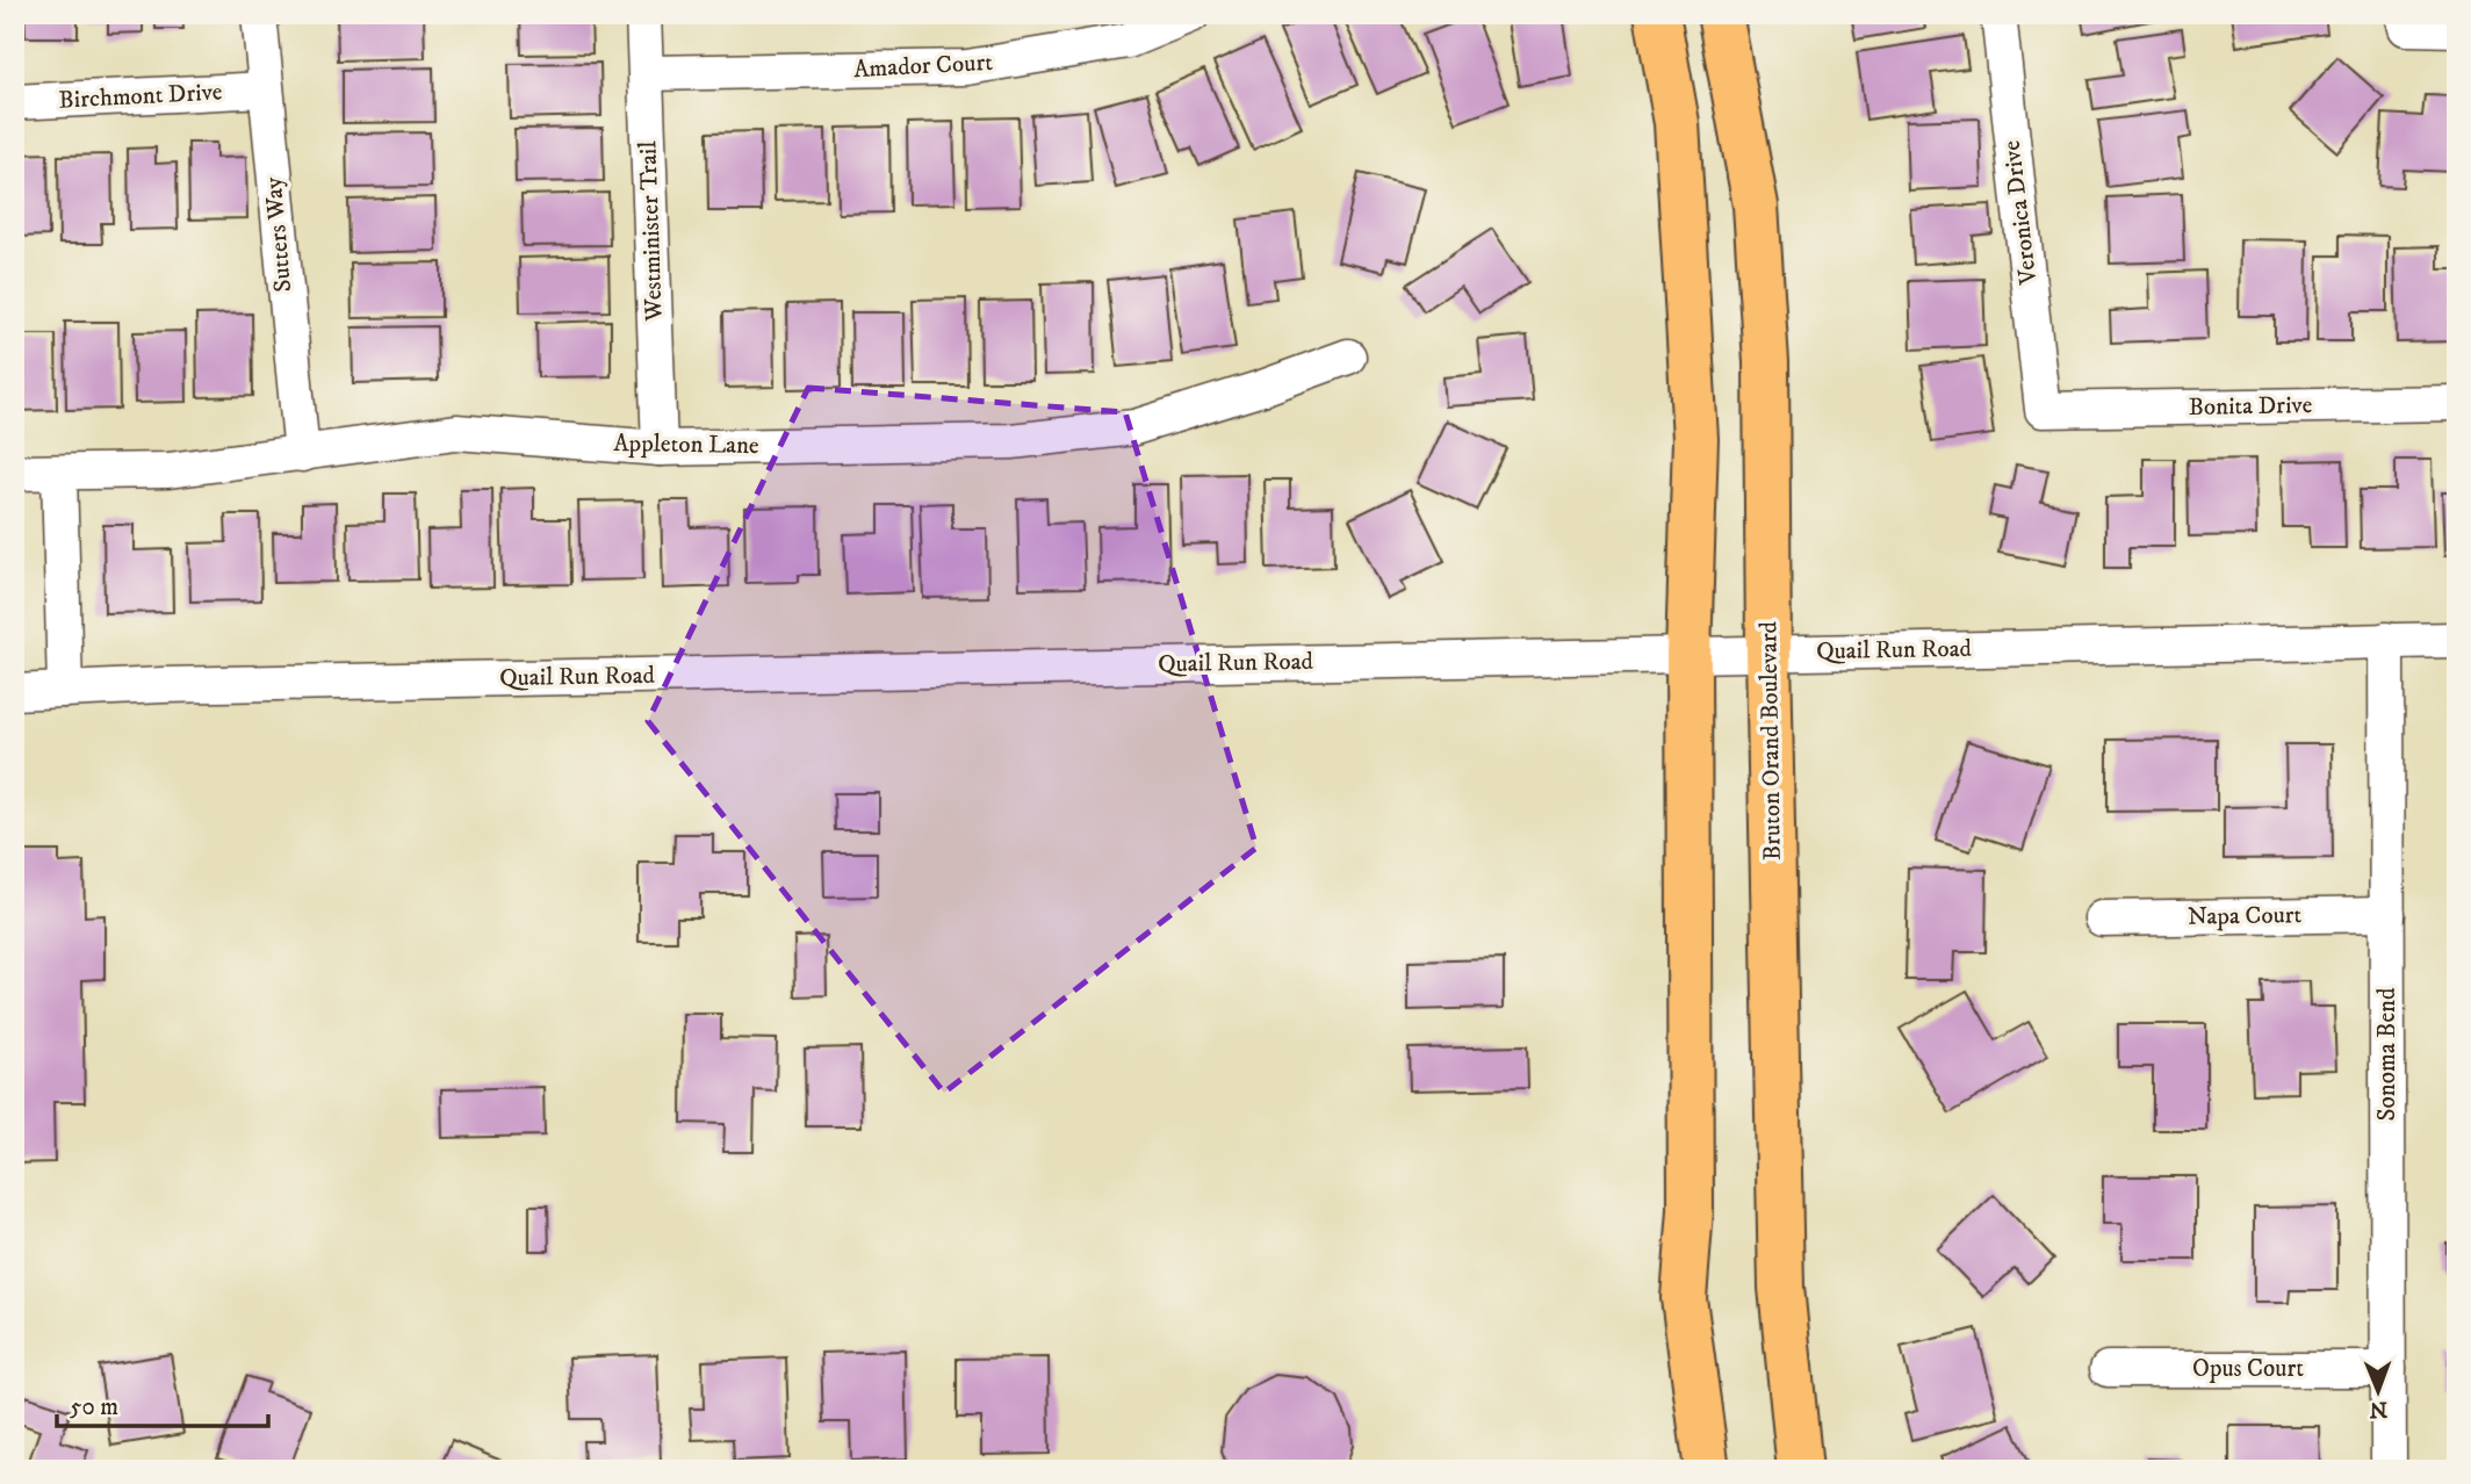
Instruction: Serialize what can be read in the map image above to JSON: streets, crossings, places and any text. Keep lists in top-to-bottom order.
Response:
{
  "streets": {
    "main road": ["Bruton Orand Boulevard"],
    "street": [
      "Amador Court",
      "Birchmont Drive",
      "Veronica Drive",
      "Westminister Trail",
      "Sutters Way",
      "Bonita Drive",
      "Appleton Lane",
      "Quail Run Road",
      "Napa Court",
      "Sonoma Bend",
      "Opus Court"
    ]
  },
  "crossings": [
    ["Amador Court", "Westminister Trail"],
    ["Birchmont Drive", "Sutters Way"],
    ["Veronica Drive", "Bonita Drive"],
    ["Westminister Trail", "Appleton Lane"],
    ["Sutters Way", "Appleton Lane"],
    ["Quail Run Road", "Bruton Orand Boulevard"],
    ["Quail Run Road", "Sonoma Bend"],
    ["Napa Court", "Sonoma Bend"],
    ["Sonoma Bend", "Opus Court"]
  ],
  "scale_bar": "50 m",
  "north": "bottom"
}
